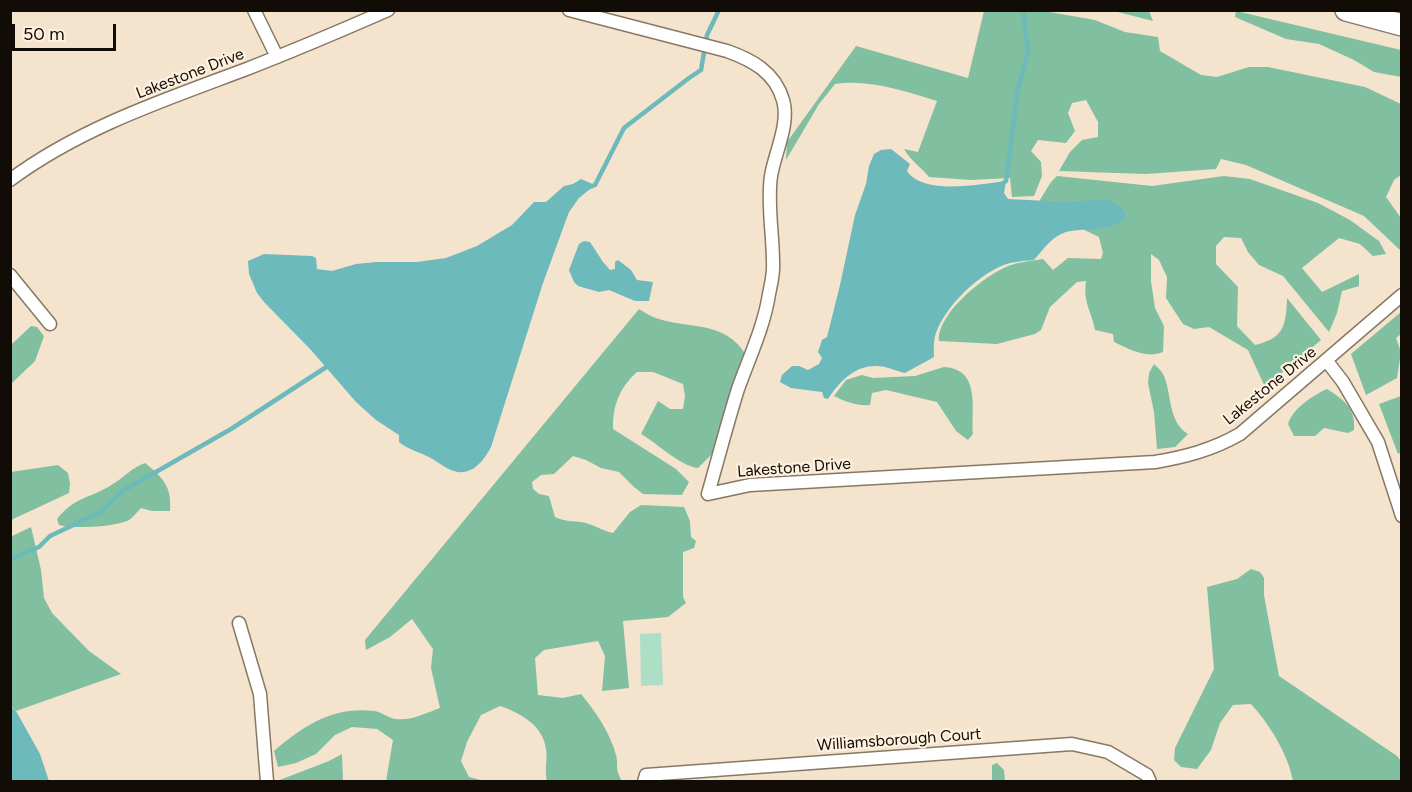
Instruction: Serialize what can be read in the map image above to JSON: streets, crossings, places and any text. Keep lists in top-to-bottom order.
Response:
{
  "streets": {
    "street": ["Lakestone Drive", "Williamsborough Court"]
  },
  "scale_bar": "50 m"
}
